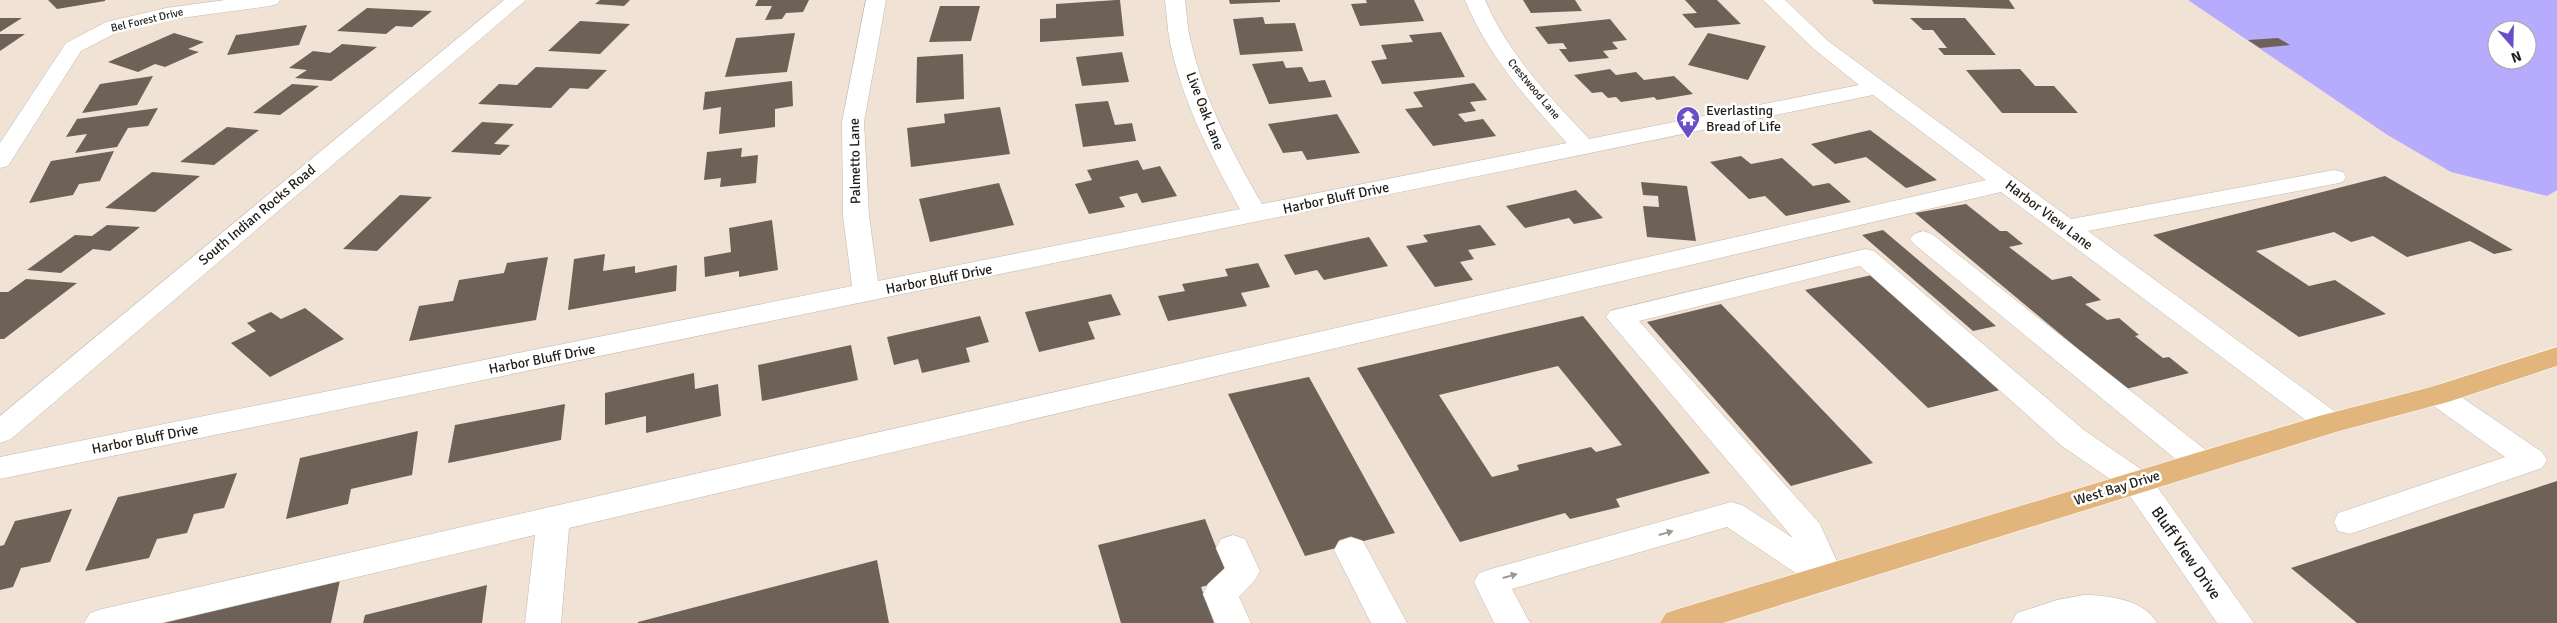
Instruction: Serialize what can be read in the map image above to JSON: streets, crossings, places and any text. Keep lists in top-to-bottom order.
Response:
{
  "streets": {
    "main road": ["West Bay Drive"],
    "street": [
      "Bel Forest Drive",
      "Crestwood Lane",
      "Live Oak Lane",
      "Palmetto Lane",
      "Harbor Bluff Drive",
      "South Indian Rocks Road",
      "Harbor View Lane",
      "Bluff View Drive"
    ]
  },
  "crossings": [
    ["Crestwood Lane", "Harbor Bluff Drive"],
    ["Live Oak Lane", "Harbor Bluff Drive"],
    ["Palmetto Lane", "Harbor Bluff Drive"],
    ["Harbor Bluff Drive", "Harbor View Lane"],
    ["Harbor View Lane", "West Bay Drive"],
    ["West Bay Drive", "Bluff View Drive"]
  ],
  "places": {
    "temple": ["Everlasting Bread of Life"]
  },
  "north": "bottom"
}
